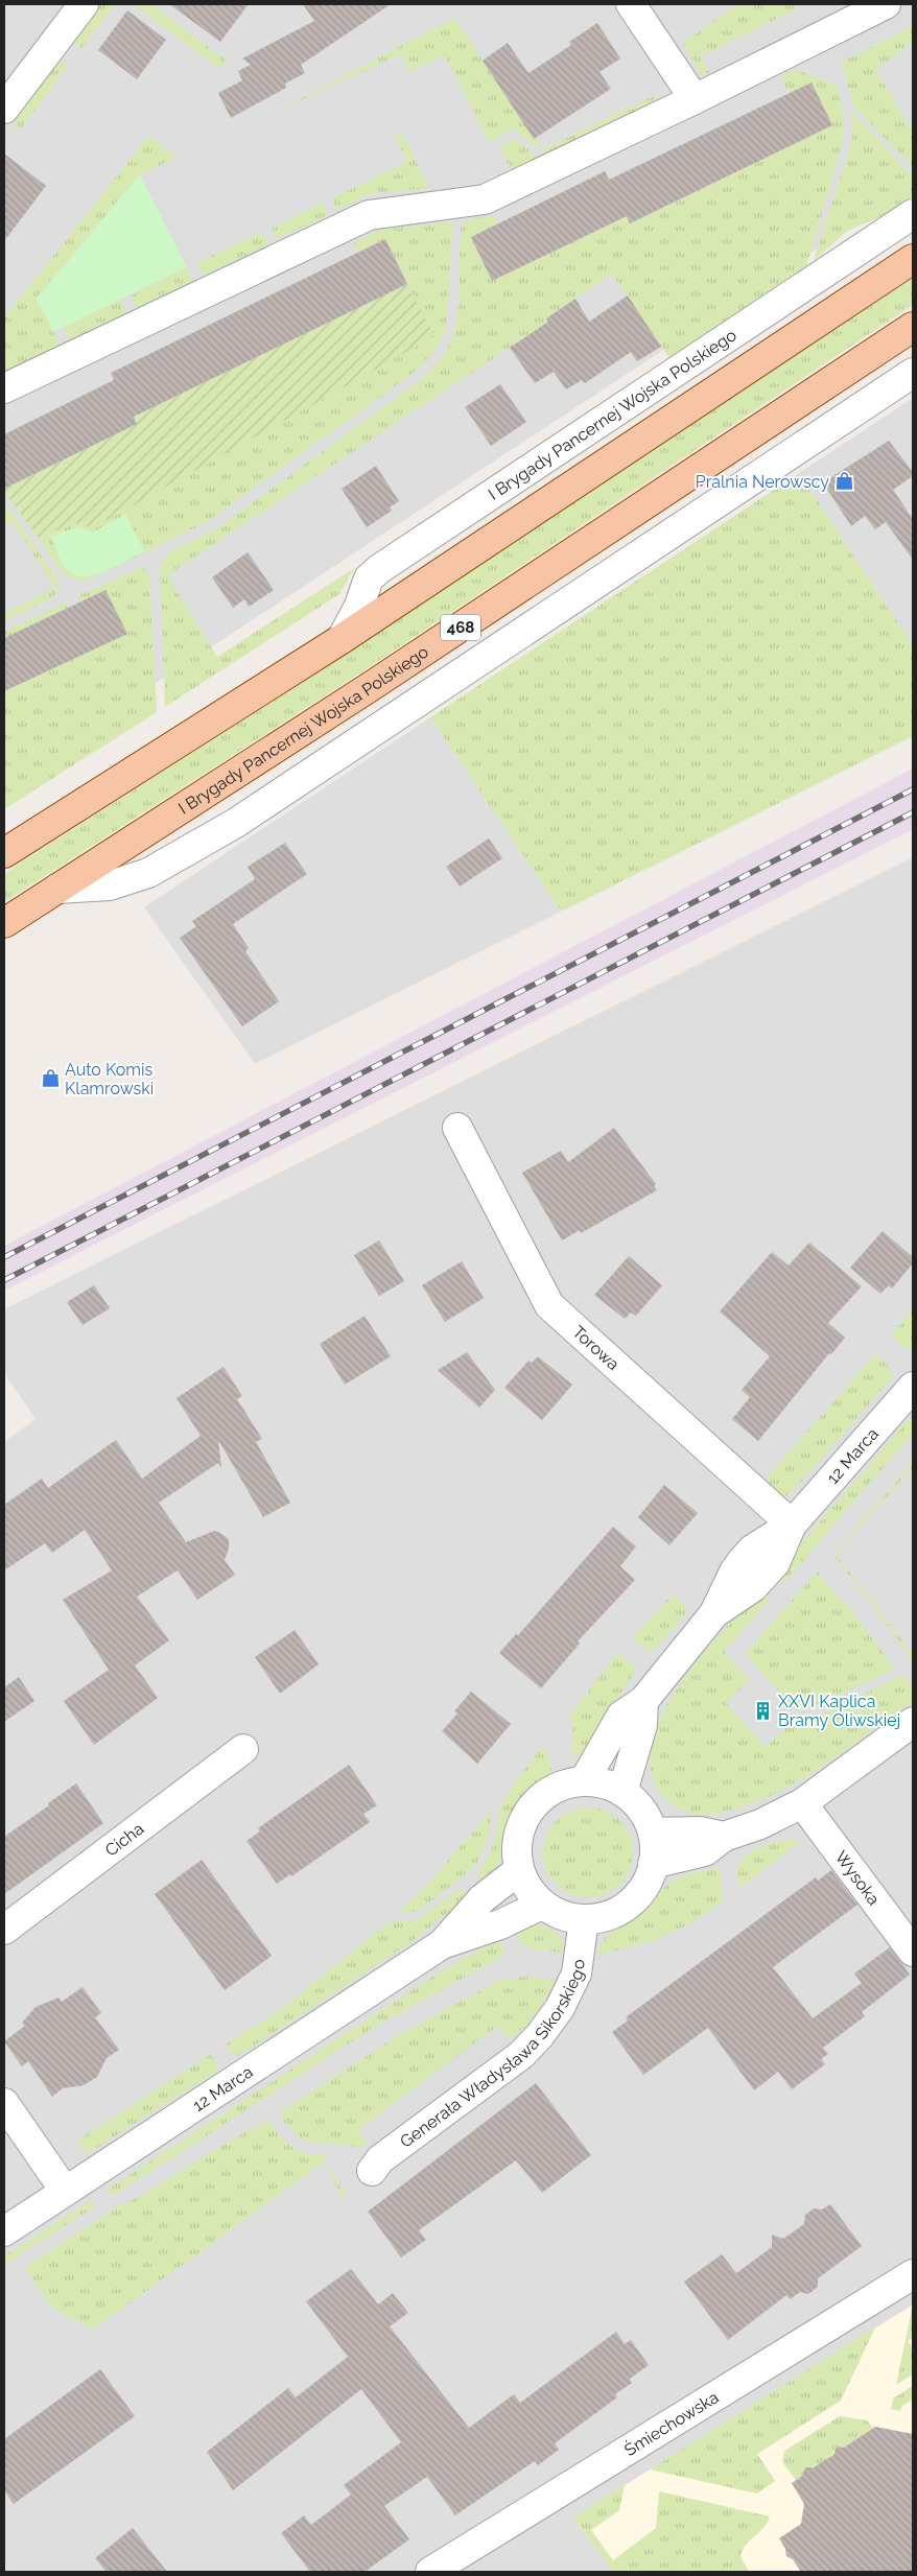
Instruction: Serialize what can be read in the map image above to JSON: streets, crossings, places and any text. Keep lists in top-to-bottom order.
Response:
{
  "streets": {
    "main road": ["I Brygady Pancernej Wojska Polskiego", "468"],
    "street": [
      "Torowa",
      "12 Marca",
      "Cicha",
      "Wysoka",
      "Generała Władysława Sikorskiego",
      "Śmiechowska"
    ]
  },
  "crossings": [
    ["Torowa", "12 Marca"],
    ["12 Marca", "Generała Władysława Sikorskiego"]
  ],
  "places": {
    "shop": ["Pralnia Nerowscy", "Auto Komis Klamrowski"],
    "building": ["XXVI Kaplica Bramy Oliwskiej"]
  }
}
